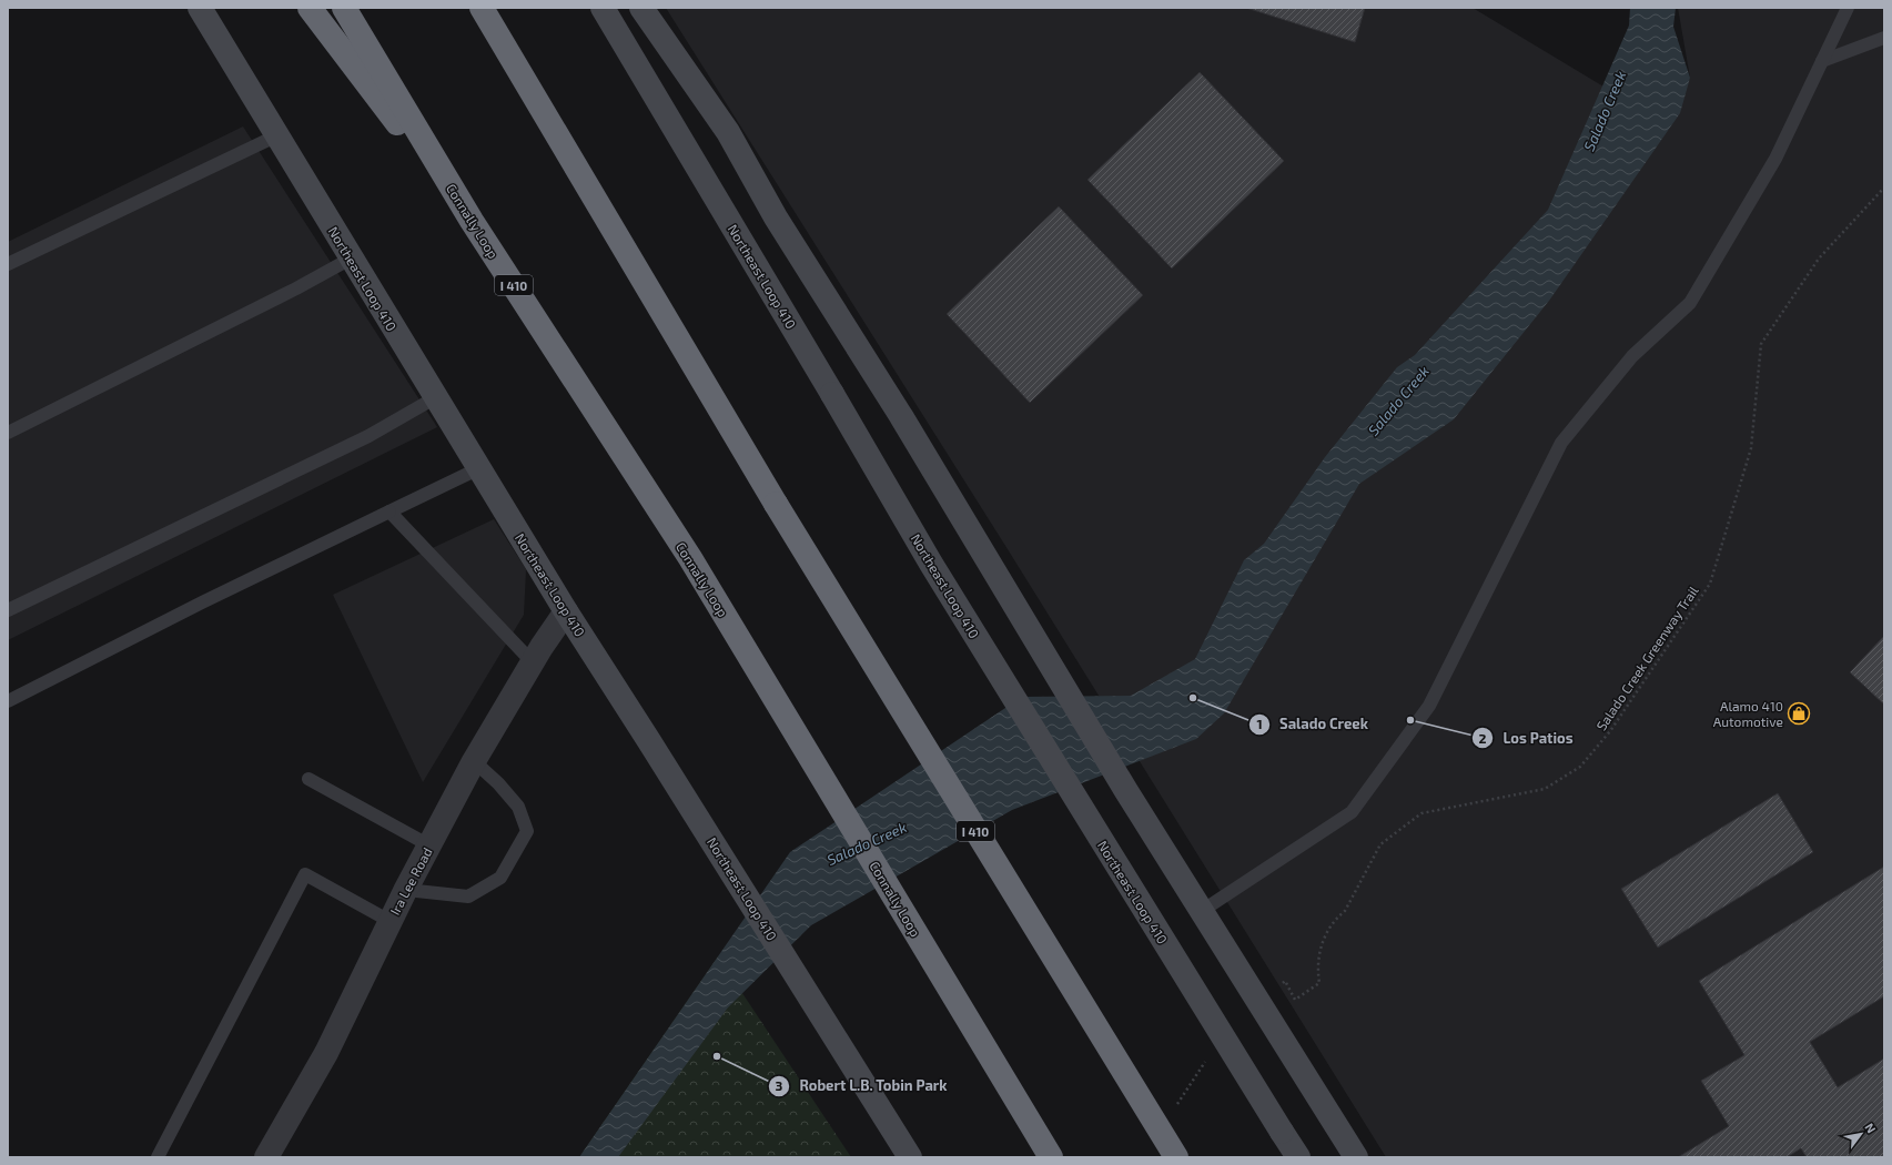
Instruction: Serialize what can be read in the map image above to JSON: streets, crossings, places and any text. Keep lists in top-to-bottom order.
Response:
{
  "streets": {
    "highway": ["Connally Loop", "I 410"],
    "main road": ["Northeast Loop 410"],
    "street": ["Ira Lee Road"],
    "path": ["Salado Creek Greenway Trail"]
  },
  "crossings": [
    ["Northeast Loop 410", "Ira Lee Road"]
  ],
  "water": ["Salado Creek"],
  "places": {
    "other": ["Salado Creek", "Los Patios", "Robert L.B. Tobin Park"],
    "shop": ["Alamo 410 Automotive"]
  },
  "north": "top right"
}
